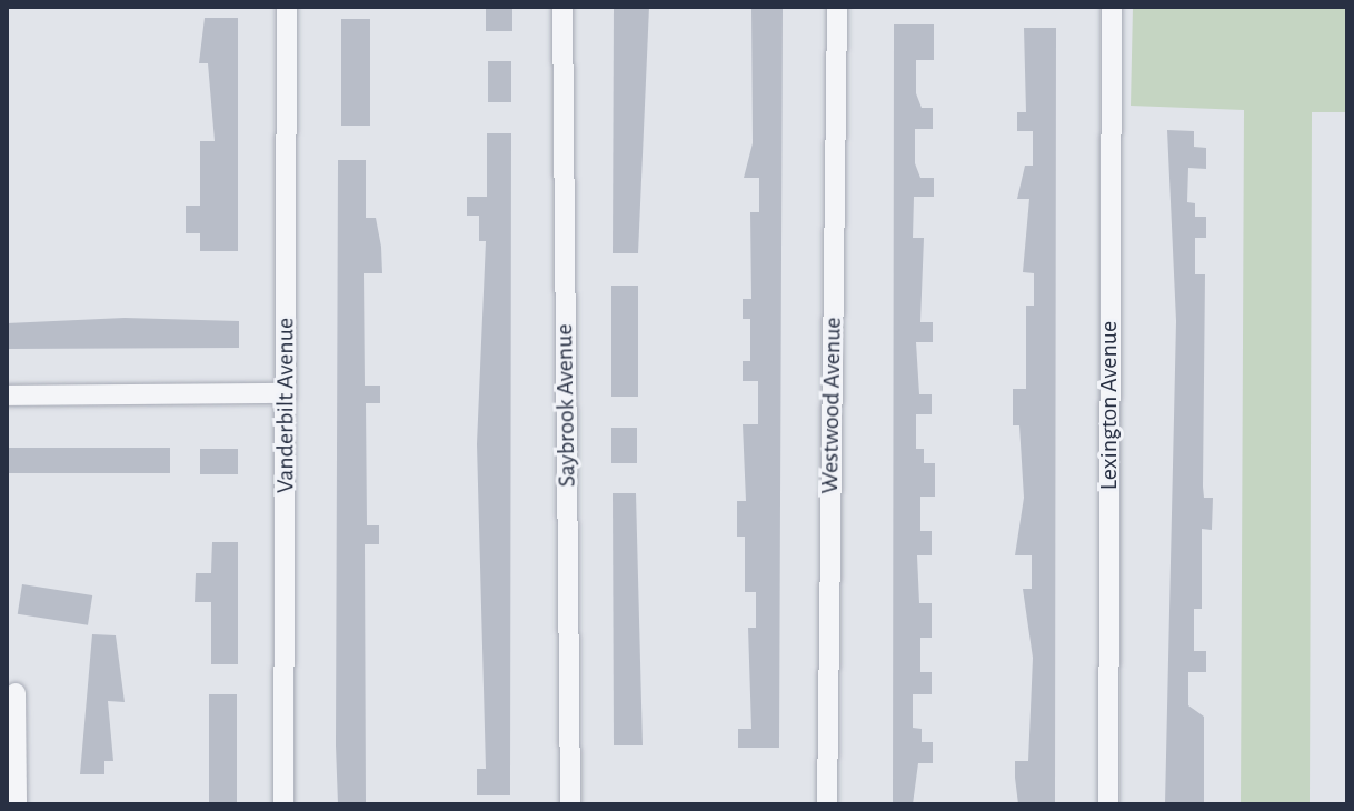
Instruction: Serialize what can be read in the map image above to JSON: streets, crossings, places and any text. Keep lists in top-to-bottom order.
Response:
{
  "streets": {
    "street": [
      "Vanderbilt Avenue",
      "Saybrook Avenue",
      "Westwood Avenue",
      "Lexington Avenue"
    ]
  }
}
